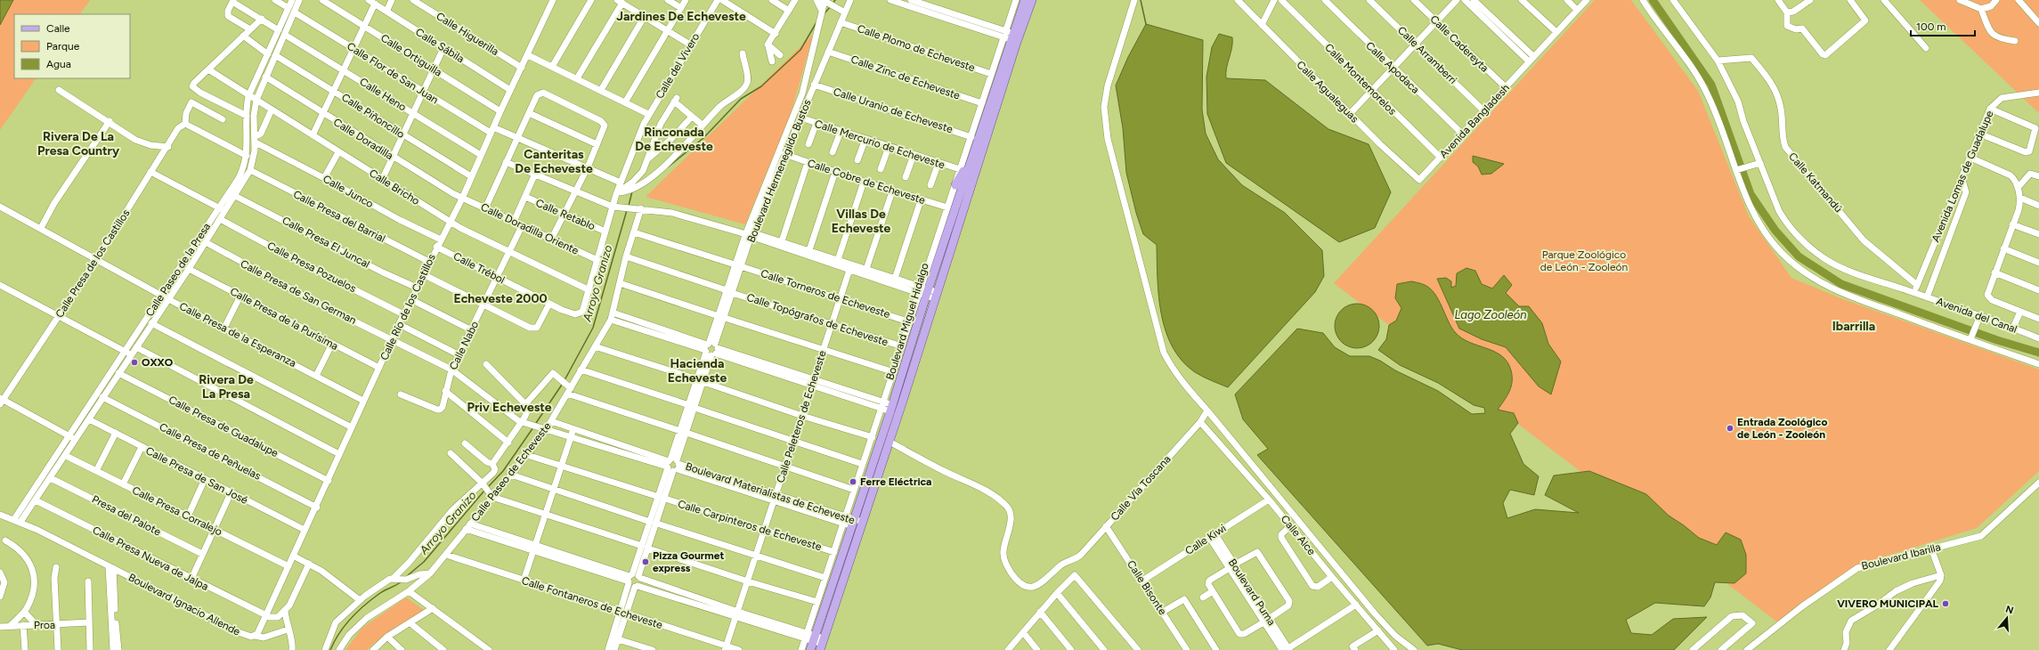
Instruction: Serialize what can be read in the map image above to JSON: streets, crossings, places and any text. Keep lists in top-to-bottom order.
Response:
{
  "streets": {
    "main road": ["Boulevard Miguel Hidalgo"],
    "street": [
      "Calle Higuerilla",
      "Calle Cadereyta",
      "Calle Sábila",
      "Calle Plomo de Echeveste",
      "Calle Ortiguilla",
      "Calle Arramberri",
      "Calle del Vivero",
      "Calle Apodaca",
      "Calle Flor de San Juan",
      "Calle Zinc de Echeveste",
      "Calle Montemorelos",
      "Calle Agualeguas",
      "Calle Heno",
      "Calle Uranio de Echeveste",
      "Calle Piñoncillo",
      "Avenida Bangladesh",
      "Calle Doradilla",
      "Calle Mercurio de Echeveste",
      "Boulevard Hermenegildo Bustos",
      "Avenida Lomas de Guadalupe",
      "Calle Cobre de Echeveste",
      "Calle Katmandú",
      "Calle Bricho",
      "Calle Junco",
      "Calle Retablo",
      "Calle Presa del Barrial",
      "Calle Doradilla Oriente",
      "Calle Presa El Juncal",
      "Calle Presa de los Castillos",
      "Calle Presa Pozuelos",
      "Calle Trébol",
      "Calle Paseo de la Presa",
      "Calle Presa de San German",
      "Calle Torneros de Echeveste",
      "Calle Río de los Castillos",
      "Avenida del Canal",
      "Calle Presa de la Purísima",
      "Calle Topógrafos de Echeveste",
      "Calle Presa de la Esperanza",
      "Calle Nabo",
      "Calle Peleteros de Echeveste",
      "Calle Presa de Guadalupe",
      "Calle Presa de Peñuelas",
      "Calle Paseo de Echeveste",
      "Calle Presa de San José",
      "Calle Vía Toscana",
      "Boulevard Materialistas de Echeveste",
      "Calle Presa Corralejo",
      "Presa del Palote",
      "Calle Carpinteros de Echeveste",
      "Calle Alce",
      "Calle Kiwi",
      "Boulevard Ibarilla",
      "Calle Presa Nueva de Jalpa",
      "Calle Bisonte",
      "Boulevard Puma",
      "Calle Fontaneros de Echeveste",
      "Boulevard Ignacio Allende",
      "Proa"
    ]
  },
  "crossings": [
    ["Calle Higuerilla", "Calle Río de los Castillos"],
    ["Calle Cadereyta", "Avenida Bangladesh"],
    ["Calle Sábila", "Calle Río de los Castillos"],
    ["Calle Plomo de Echeveste", "Boulevard Hermenegildo Bustos"],
    ["Calle Plomo de Echeveste", "Boulevard Miguel Hidalgo"],
    ["Calle Ortiguilla", "Calle Río de los Castillos"],
    ["Calle Arramberri", "Avenida Bangladesh"],
    ["Calle del Vivero", "Calle Flor de San Juan"],
    ["Calle del Vivero", "Calle Bricho"],
    ["Calle del Vivero", "Calle Retablo"],
    ["Calle del Vivero", "Calle Doradilla Oriente"],
    ["Calle del Vivero", "Calle Trébol"],
    ["Calle Apodaca", "Avenida Bangladesh"],
    ["Calle Flor de San Juan", "Calle Paseo de la Presa"],
    ["Calle Flor de San Juan", "Calle Río de los Castillos"],
    ["Calle Zinc de Echeveste", "Boulevard Hermenegildo Bustos"],
    ["Calle Zinc de Echeveste", "Boulevard Miguel Hidalgo"],
    ["Calle Montemorelos", "Avenida Bangladesh"],
    ["Calle Agualeguas", "Avenida Bangladesh"],
    ["Calle Heno", "Calle Paseo de la Presa"],
    ["Calle Heno", "Calle Río de los Castillos"],
    ["Calle Uranio de Echeveste", "Boulevard Hermenegildo Bustos"],
    ["Calle Uranio de Echeveste", "Boulevard Miguel Hidalgo"],
    ["Calle Piñoncillo", "Calle Paseo de la Presa"],
    ["Calle Piñoncillo", "Calle Río de los Castillos"],
    ["Calle Doradilla", "Calle Doradilla Oriente"],
    ["Calle Doradilla", "Calle Paseo de la Presa"],
    ["Calle Doradilla", "Calle Río de los Castillos"],
    ["Calle Mercurio de Echeveste", "Boulevard Hermenegildo Bustos"],
    ["Calle Mercurio de Echeveste", "Boulevard Miguel Hidalgo"],
    ["Boulevard Hermenegildo Bustos", "Calle Cobre de Echeveste"],
    ["Boulevard Hermenegildo Bustos", "Calle Torneros de Echeveste"],
    ["Boulevard Hermenegildo Bustos", "Calle Topógrafos de Echeveste"],
    ["Boulevard Hermenegildo Bustos", "Boulevard Materialistas de Echeveste"],
    ["Boulevard Hermenegildo Bustos", "Calle Carpinteros de Echeveste"],
    ["Boulevard Hermenegildo Bustos", "Calle Fontaneros de Echeveste"],
    ["Avenida Lomas de Guadalupe", "Calle Katmandú"],
    ["Avenida Lomas de Guadalupe", "Avenida del Canal"],
    ["Calle Cobre de Echeveste", "Boulevard Miguel Hidalgo"],
    ["Calle Katmandú", "Avenida del Canal"],
    ["Calle Bricho", "Calle Paseo de la Presa"],
    ["Calle Bricho", "Calle Río de los Castillos"],
    ["Calle Bricho", "Calle Nabo"],
    ["Calle Junco", "Calle Paseo de la Presa"],
    ["Calle Junco", "Calle Río de los Castillos"],
    ["Calle Presa del Barrial", "Calle Paseo de la Presa"],
    ["Calle Presa del Barrial", "Calle Río de los Castillos"],
    ["Calle Doradilla Oriente", "Calle Río de los Castillos"],
    ["Calle Doradilla Oriente", "Calle Nabo"],
    ["Calle Presa El Juncal", "Calle Paseo de la Presa"],
    ["Calle Presa El Juncal", "Calle Río de los Castillos"],
    ["Calle Presa de los Castillos", "Calle Presa de la Esperanza"],
    ["Calle Presa Pozuelos", "Calle Paseo de la Presa"],
    ["Calle Presa Pozuelos", "Calle Río de los Castillos"],
    ["Calle Trébol", "Calle Río de los Castillos"],
    ["Calle Trébol", "Calle Nabo"],
    ["Calle Paseo de la Presa", "Calle Presa de San German"],
    ["Calle Paseo de la Presa", "Calle Presa de la Purísima"],
    ["Calle Paseo de la Presa", "Calle Presa de la Esperanza"],
    ["Calle Paseo de la Presa", "Calle Presa de Guadalupe"],
    ["Calle Paseo de la Presa", "Calle Presa de Peñuelas"],
    ["Calle Paseo de la Presa", "Calle Presa de San José"],
    ["Calle Paseo de la Presa", "Calle Presa Corralejo"],
    ["Calle Paseo de la Presa", "Presa del Palote"],
    ["Calle Paseo de la Presa", "Calle Presa Nueva de Jalpa"],
    ["Calle Paseo de la Presa", "Boulevard Ignacio Allende"],
    ["Calle Presa de San German", "Calle Río de los Castillos"],
    ["Calle Presa de San German", "Calle Nabo"],
    ["Calle Presa de San German", "Boulevard Materialistas de Echeveste"],
    ["Calle Torneros de Echeveste", "Boulevard Miguel Hidalgo"],
    ["Calle Torneros de Echeveste", "Calle Peleteros de Echeveste"],
    ["Calle Torneros de Echeveste", "Calle Paseo de Echeveste"],
    ["Calle Río de los Castillos", "Calle Presa de la Purísima"],
    ["Calle Río de los Castillos", "Calle Presa de la Esperanza"],
    ["Calle Río de los Castillos", "Calle Presa de Guadalupe"],
    ["Calle Río de los Castillos", "Calle Presa de Peñuelas"],
    ["Calle Río de los Castillos", "Calle Presa de San José"],
    ["Calle Río de los Castillos", "Calle Presa Corralejo"],
    ["Calle Río de los Castillos", "Calle Presa Nueva de Jalpa"],
    ["Calle Río de los Castillos", "Boulevard Ignacio Allende"],
    ["Calle Topógrafos de Echeveste", "Boulevard Miguel Hidalgo"],
    ["Calle Topógrafos de Echeveste", "Calle Peleteros de Echeveste"],
    ["Calle Topógrafos de Echeveste", "Calle Paseo de Echeveste"],
    ["Boulevard Miguel Hidalgo", "Calle Vía Toscana"],
    ["Boulevard Miguel Hidalgo", "Boulevard Materialistas de Echeveste"],
    ["Boulevard Miguel Hidalgo", "Calle Carpinteros de Echeveste"],
    ["Calle Nabo", "Boulevard Materialistas de Echeveste"],
    ["Calle Peleteros de Echeveste", "Boulevard Materialistas de Echeveste"],
    ["Calle Peleteros de Echeveste", "Calle Carpinteros de Echeveste"],
    ["Calle Peleteros de Echeveste", "Calle Fontaneros de Echeveste"],
    ["Calle Paseo de Echeveste", "Boulevard Materialistas de Echeveste"],
    ["Calle Paseo de Echeveste", "Calle Carpinteros de Echeveste"],
    ["Calle Paseo de Echeveste", "Calle Fontaneros de Echeveste"],
    ["Calle Vía Toscana", "Calle Alce"],
    ["Calle Vía Toscana", "Calle Bisonte"],
    ["Calle Alce", "Calle Kiwi"],
    ["Calle Kiwi", "Calle Bisonte"],
    ["Calle Kiwi", "Boulevard Puma"],
    ["Calle Presa Nueva de Jalpa", "Boulevard Ignacio Allende"]
  ],
  "districts": [
    "Jardines De Echeveste",
    "Rinconada De Echeveste",
    "Rivera De La Presa Country",
    "Canteritas De Echeveste",
    "Villas De Echeveste",
    "Echeveste 2000",
    "Ibarrilla",
    "Hacienda Echeveste",
    "Rivera De La Presa",
    "Priv Echeveste"
  ],
  "water": ["Arroyo Granizo", "Lago Zooleón"],
  "parks": ["Parque Zoológico de León - Zooleón"],
  "places": [
    "OXXO",
    "Entrada Zoológico de León - Zooleón",
    "Ferre Eléctrica",
    "Pizza Gourmet express",
    "VIVERO MUNICIPAL"
  ],
  "legend": ["Calle", "Parque", "Agua"],
  "scale_bar": "100 m",
  "north": "top"
}
